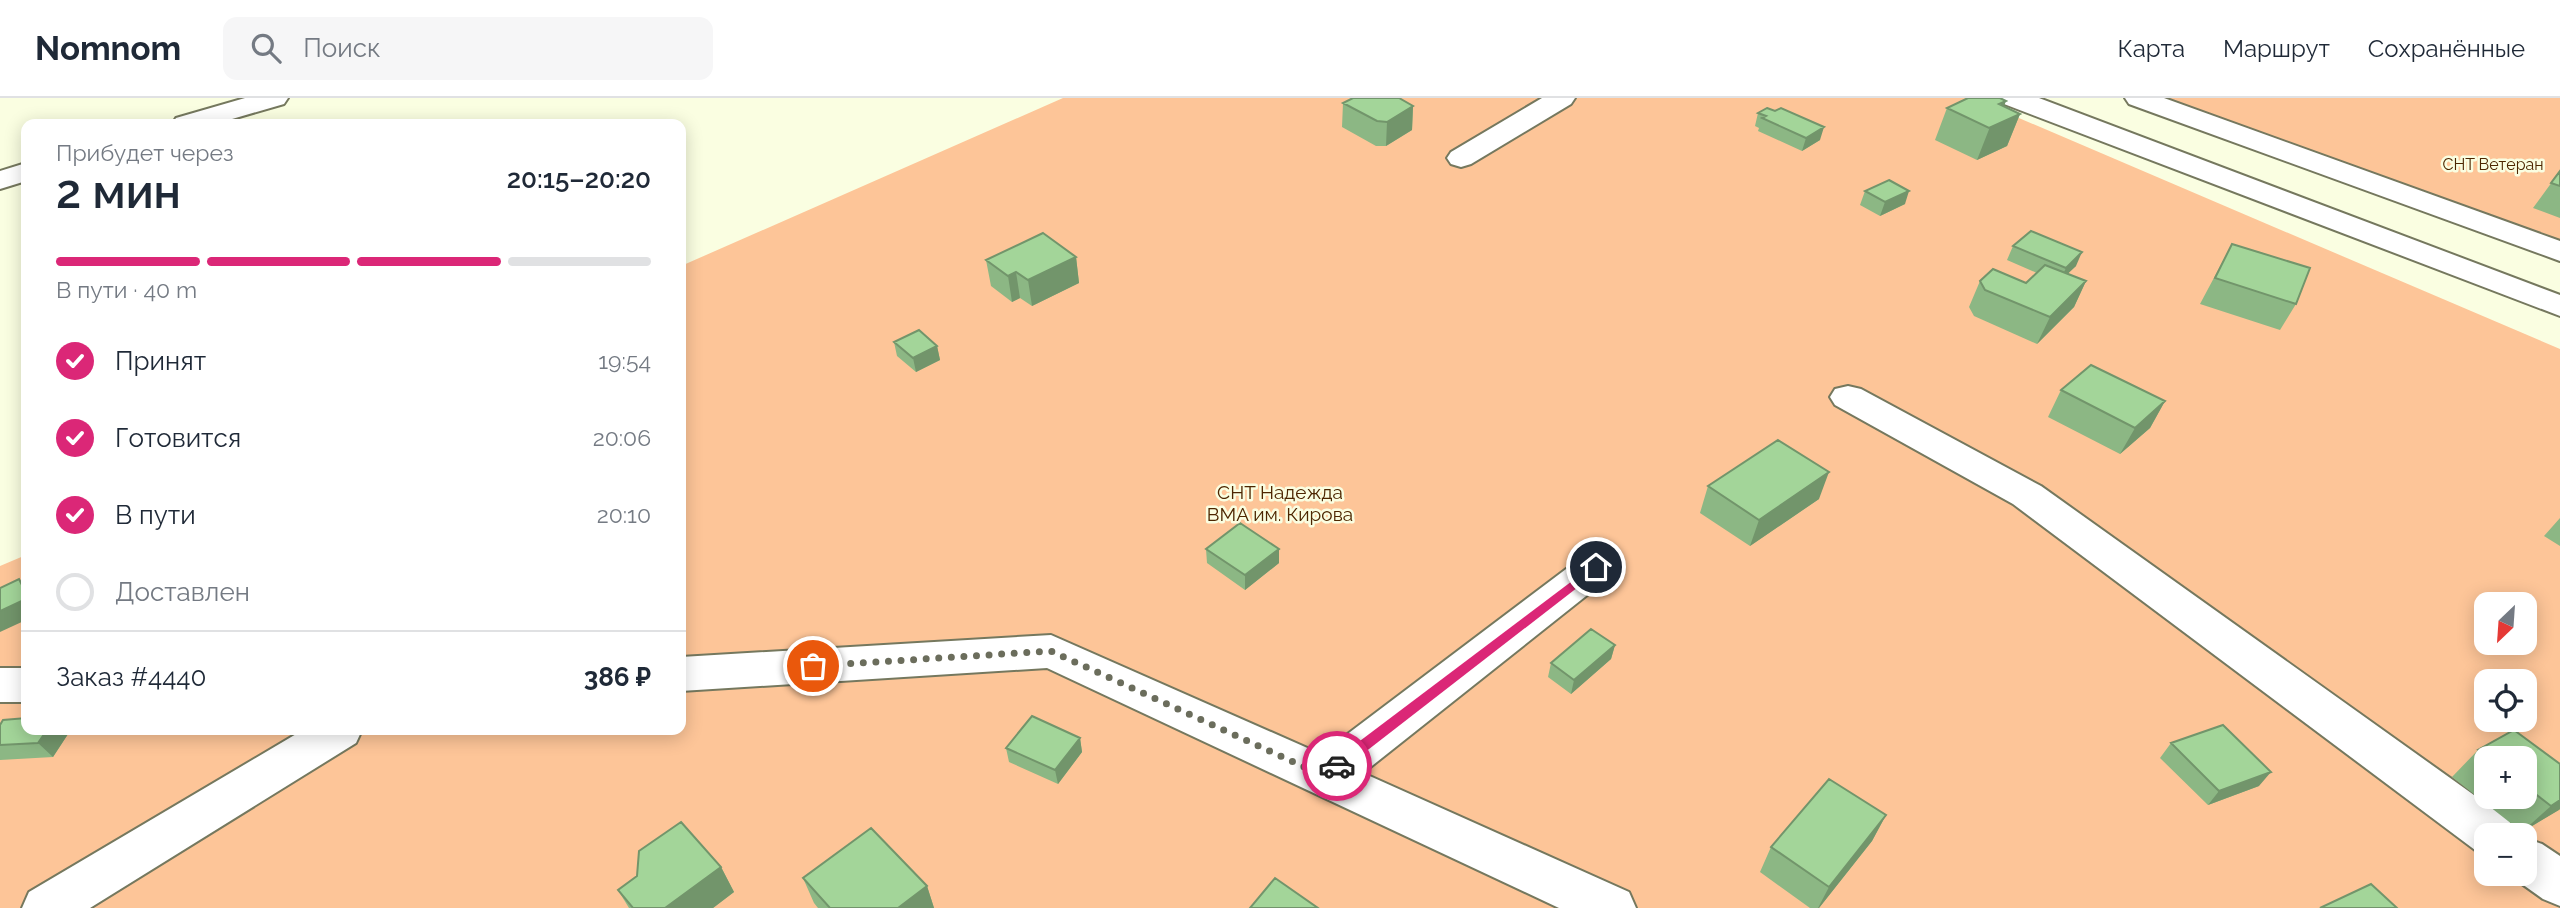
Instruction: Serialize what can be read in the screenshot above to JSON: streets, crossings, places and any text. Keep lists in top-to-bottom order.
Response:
{
  "parks": ["СНТ Ветеран", "СНТ Надежда ВМА им. Кирова"],
  "north": "bottom left",
  "page": {
    "header": "Nomnom",
    "search": "Поиск",
    "nav": ["Карта", "Маршрут", "Сохранённые"],
    "heading": ["2 мин", "Прибудет через", "20:15–20:20"],
    "panel": ["Заказ #4440", "386 ₽"],
    "bar": "В пути · 40 m",
    "list": [
      ["Принят", "19:54"],
      ["Готовится", "20:06"],
      ["В пути", "20:10"],
      "Доставлен"
    ],
    "map_buttons": ["+", "−"]
  }
}
